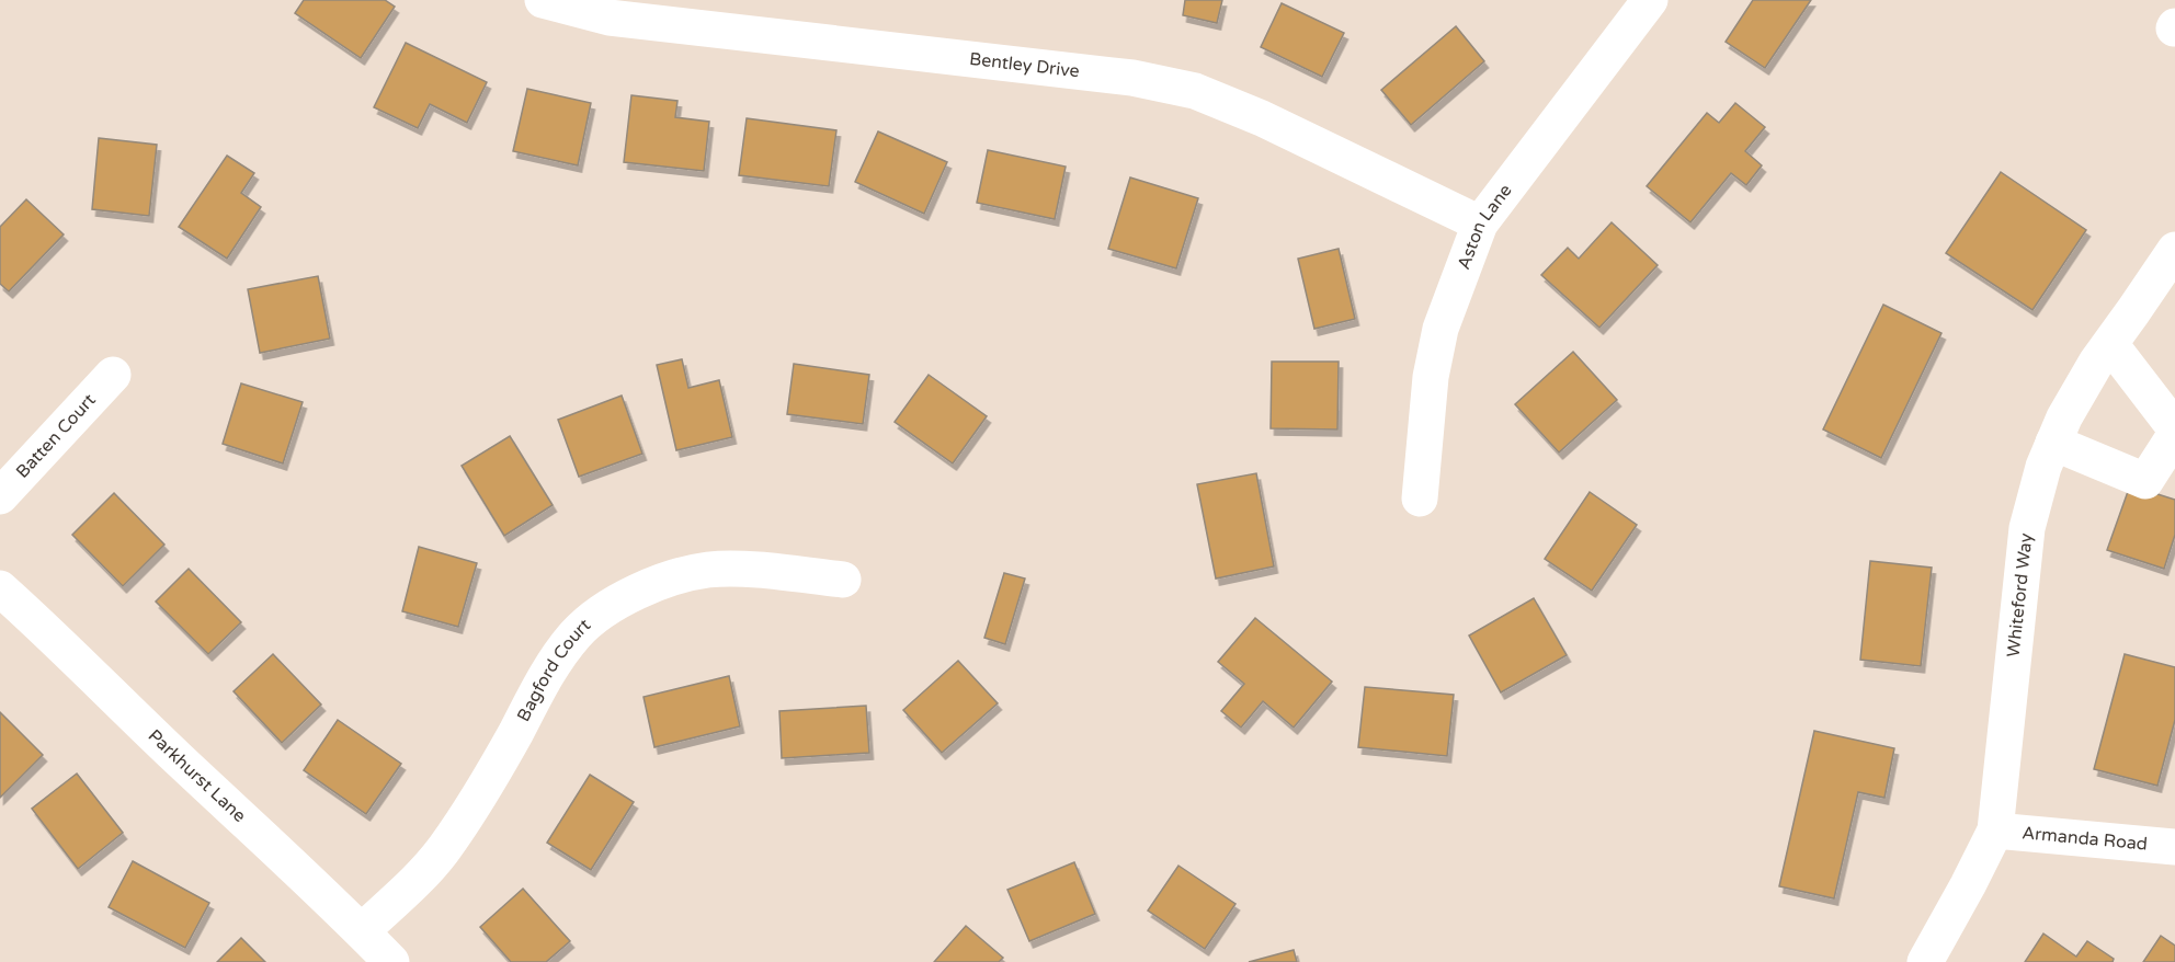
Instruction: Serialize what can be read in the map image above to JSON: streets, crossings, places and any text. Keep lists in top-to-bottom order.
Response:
{
  "streets": {
    "street": [
      "Bentley Drive",
      "Aston Lane",
      "Batten Court",
      "Whiteford Way",
      "Bagford Court",
      "Parkhurst Lane",
      "Armanda Road"
    ]
  },
  "crossings": [
    ["Bentley Drive", "Aston Lane"],
    ["Whiteford Way", "Armanda Road"],
    ["Bagford Court", "Parkhurst Lane"]
  ]
}
